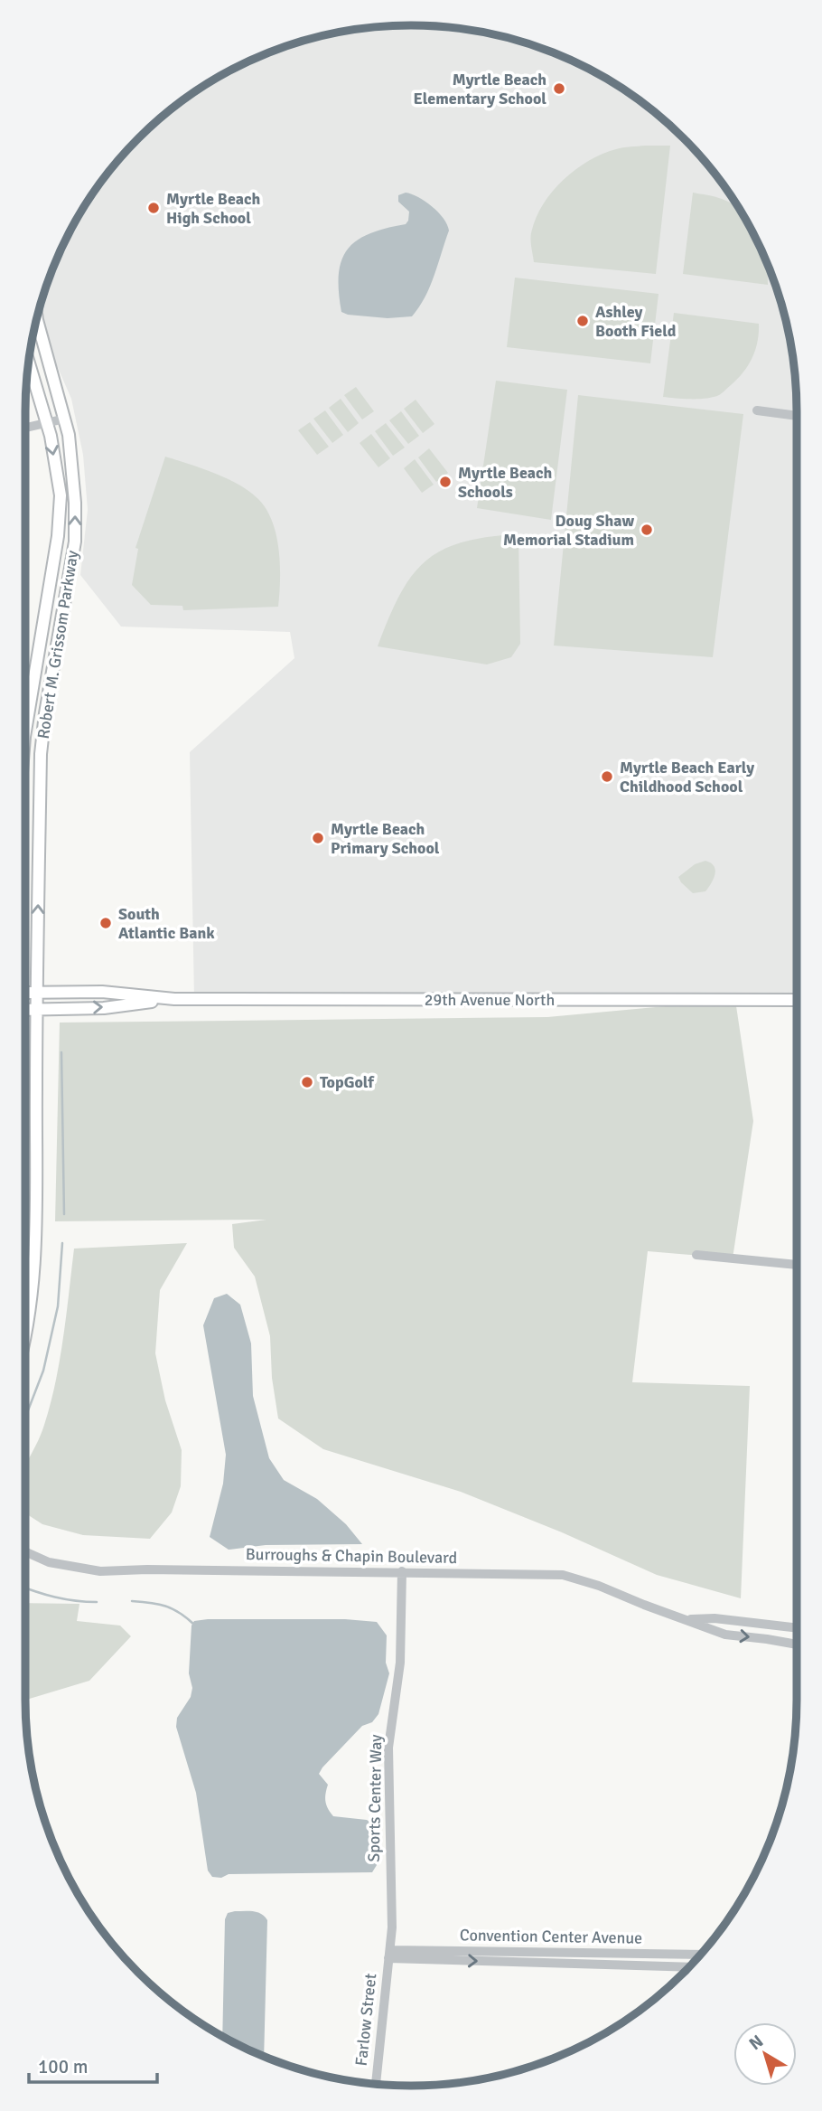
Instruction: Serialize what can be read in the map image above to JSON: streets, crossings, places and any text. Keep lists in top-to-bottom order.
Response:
{
  "streets": {
    "main road": ["Robert M. Grissom Parkway", "29th Avenue North"],
    "street": [
      "Burroughs & Chapin Boulevard",
      "Sports Center Way",
      "Convention Center Avenue",
      "Farlow Street"
    ]
  },
  "crossings": [
    ["Robert M. Grissom Parkway", "29th Avenue North"],
    ["Burroughs & Chapin Boulevard", "Sports Center Way"],
    ["Sports Center Way", "Convention Center Avenue"],
    ["Sports Center Way", "Farlow Street"],
    ["Convention Center Avenue", "Farlow Street"]
  ],
  "places": [
    "Myrtle Beach Elementary School",
    "Myrtle Beach High School",
    "Ashley Booth Field",
    "Myrtle Beach Schools",
    "Doug Shaw Memorial Stadium",
    "Myrtle Beach Early Childhood School",
    "Myrtle Beach Primary School",
    "South Atlantic Bank",
    "TopGolf"
  ],
  "scale_bar": "100 m",
  "north": "top left"
}
